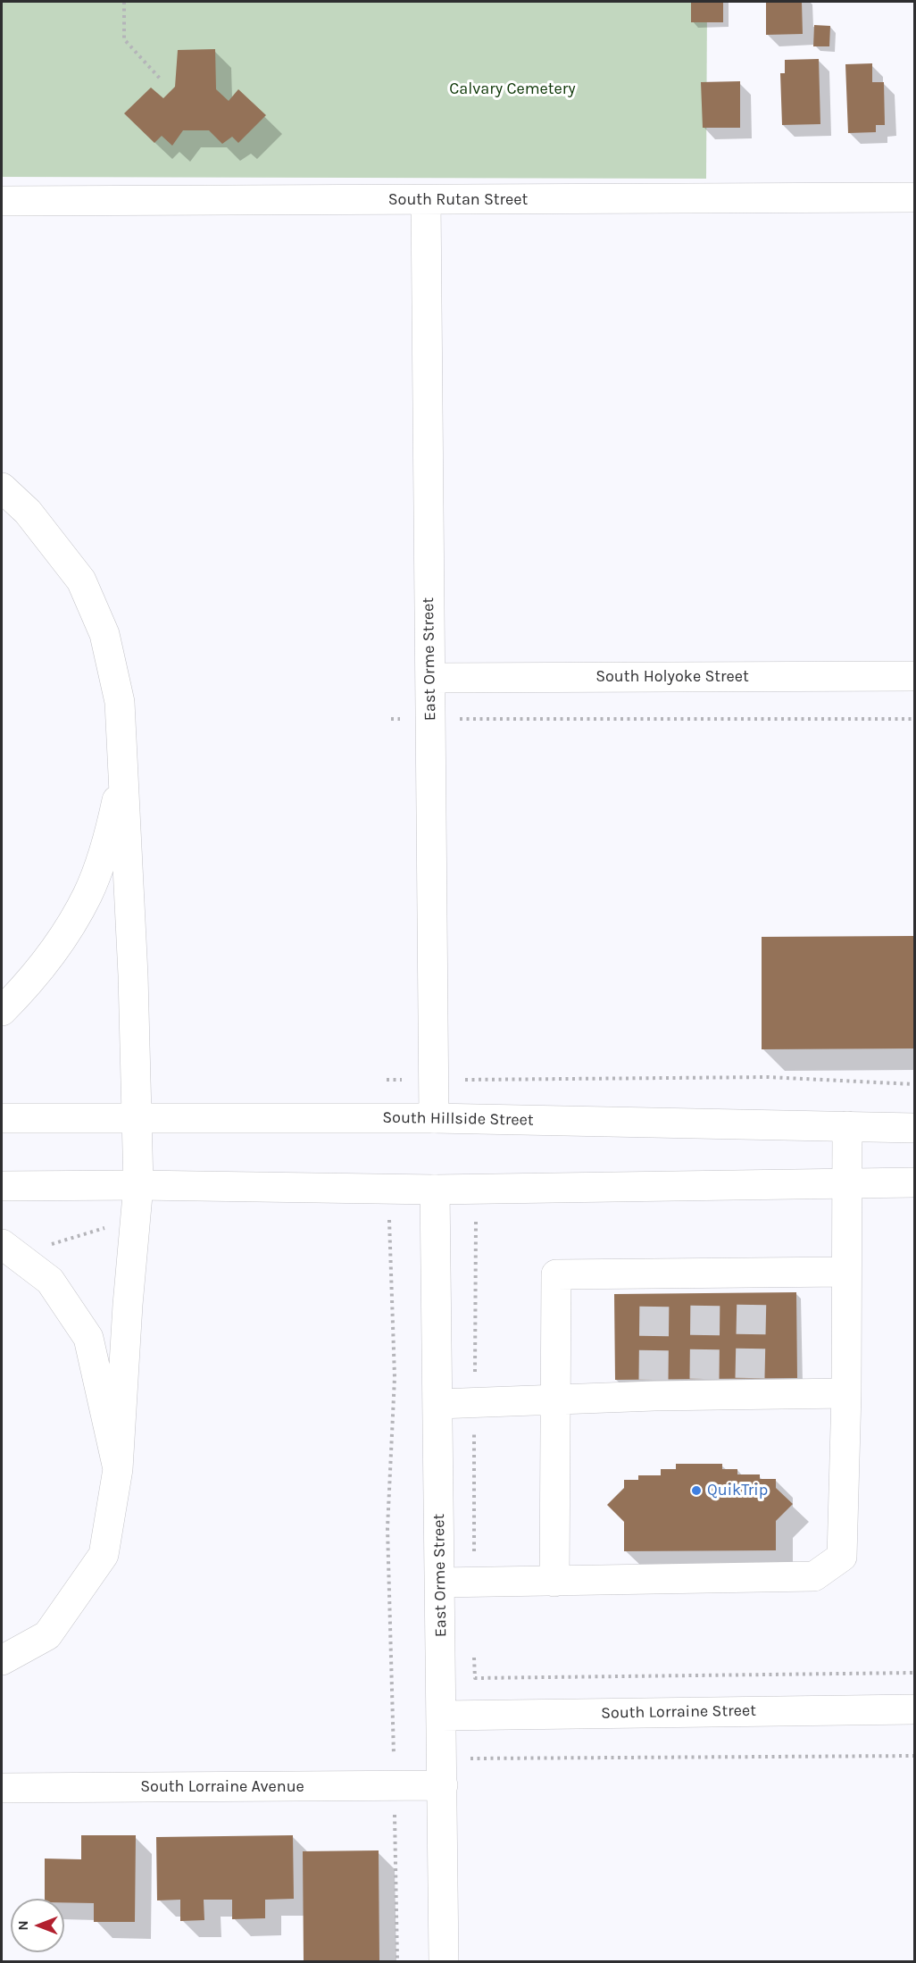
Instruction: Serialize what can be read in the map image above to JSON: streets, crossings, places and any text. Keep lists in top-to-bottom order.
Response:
{
  "streets": {
    "main road": [
      "South Rutan Street",
      "East Orme Street",
      "South Holyoke Street",
      "South Hillside Street",
      "South Lorraine Street",
      "South Lorraine Avenue"
    ]
  },
  "crossings": [
    ["South Rutan Street", "East Orme Street"],
    ["East Orme Street", "South Holyoke Street"],
    ["East Orme Street", "South Hillside Street"],
    ["East Orme Street", "South Lorraine Street"],
    ["East Orme Street", "South Lorraine Avenue"]
  ],
  "parks": ["Calvary Cemetery"],
  "places": ["QuikTrip"],
  "north": "left"
}
